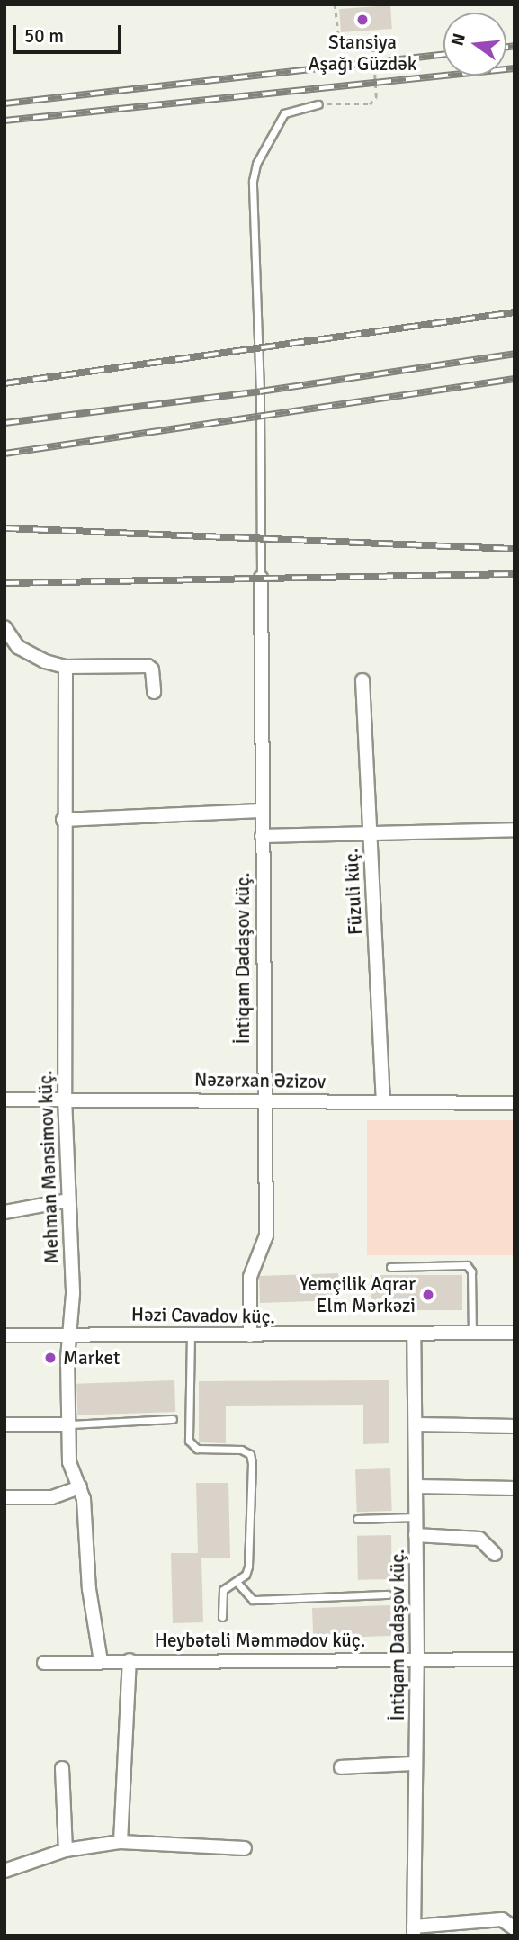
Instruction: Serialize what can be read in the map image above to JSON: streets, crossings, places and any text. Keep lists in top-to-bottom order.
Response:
{
  "streets": {
    "street": [
      "Füzuli küç.",
      "İntiqam Dadaşov küç.",
      "Nəzərxan Əzizov",
      "Mehman Mənsimov küç.",
      "Həzi Cavadov küç.",
      "Heybətəli Məmmədov küç."
    ]
  },
  "crossings": [
    ["Füzuli küç.", "Nəzərxan Əzizov"],
    ["İntiqam Dadaşov küç.", "Nəzərxan Əzizov"],
    ["İntiqam Dadaşov küç.", "Həzi Cavadov küç."],
    ["İntiqam Dadaşov küç.", "Heybətəli Məmmədov küç."],
    ["Nəzərxan Əzizov", "Mehman Mənsimov küç."],
    ["Mehman Mənsimov küç.", "Həzi Cavadov küç."],
    ["Mehman Mənsimov küç.", "Heybətəli Məmmədov küç."]
  ],
  "places": ["Stansiya Aşağı Güzdək", "Yemçilik Aqrar Elm Mərkəzi", "Market"],
  "scale_bar": "50 m",
  "north": "left"
}
